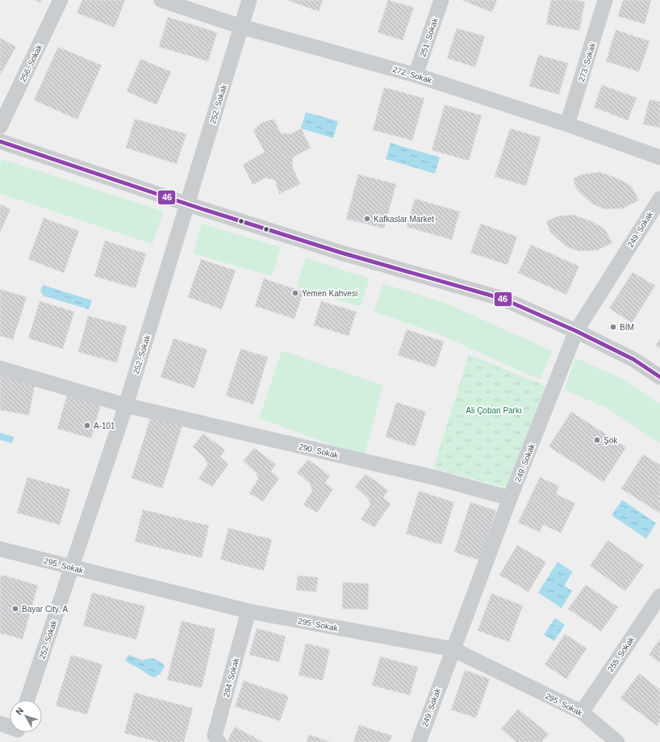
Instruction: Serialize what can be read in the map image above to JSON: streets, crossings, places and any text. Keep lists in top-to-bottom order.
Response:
{
  "streets": {
    "street": [
      "251. Sokak",
      "273. Sokak",
      "256. Sokak",
      "272. Sokak",
      "252. Sokak",
      "249. Sokak",
      "290. Sokak",
      "295. Sokak",
      "255. Sokak",
      "294. Sokak"
    ]
  },
  "crossings": [
    ["251. Sokak", "272. Sokak"],
    ["273. Sokak", "272. Sokak"],
    ["272. Sokak", "252. Sokak"],
    ["252. Sokak", "290. Sokak"],
    ["252. Sokak", "295. Sokak"],
    ["249. Sokak", "290. Sokak"],
    ["249. Sokak", "295. Sokak"],
    ["295. Sokak", "255. Sokak"],
    ["295. Sokak", "294. Sokak"]
  ],
  "parks": ["Ali Çoban Parkı"],
  "places": [
    "Kafkaslar Market",
    "Yemen Kahvesi",
    "BİM",
    "A-101",
    "Şok",
    "Bayar City, A"
  ],
  "lines": ["transit line 46"],
  "north": "top left"
}
